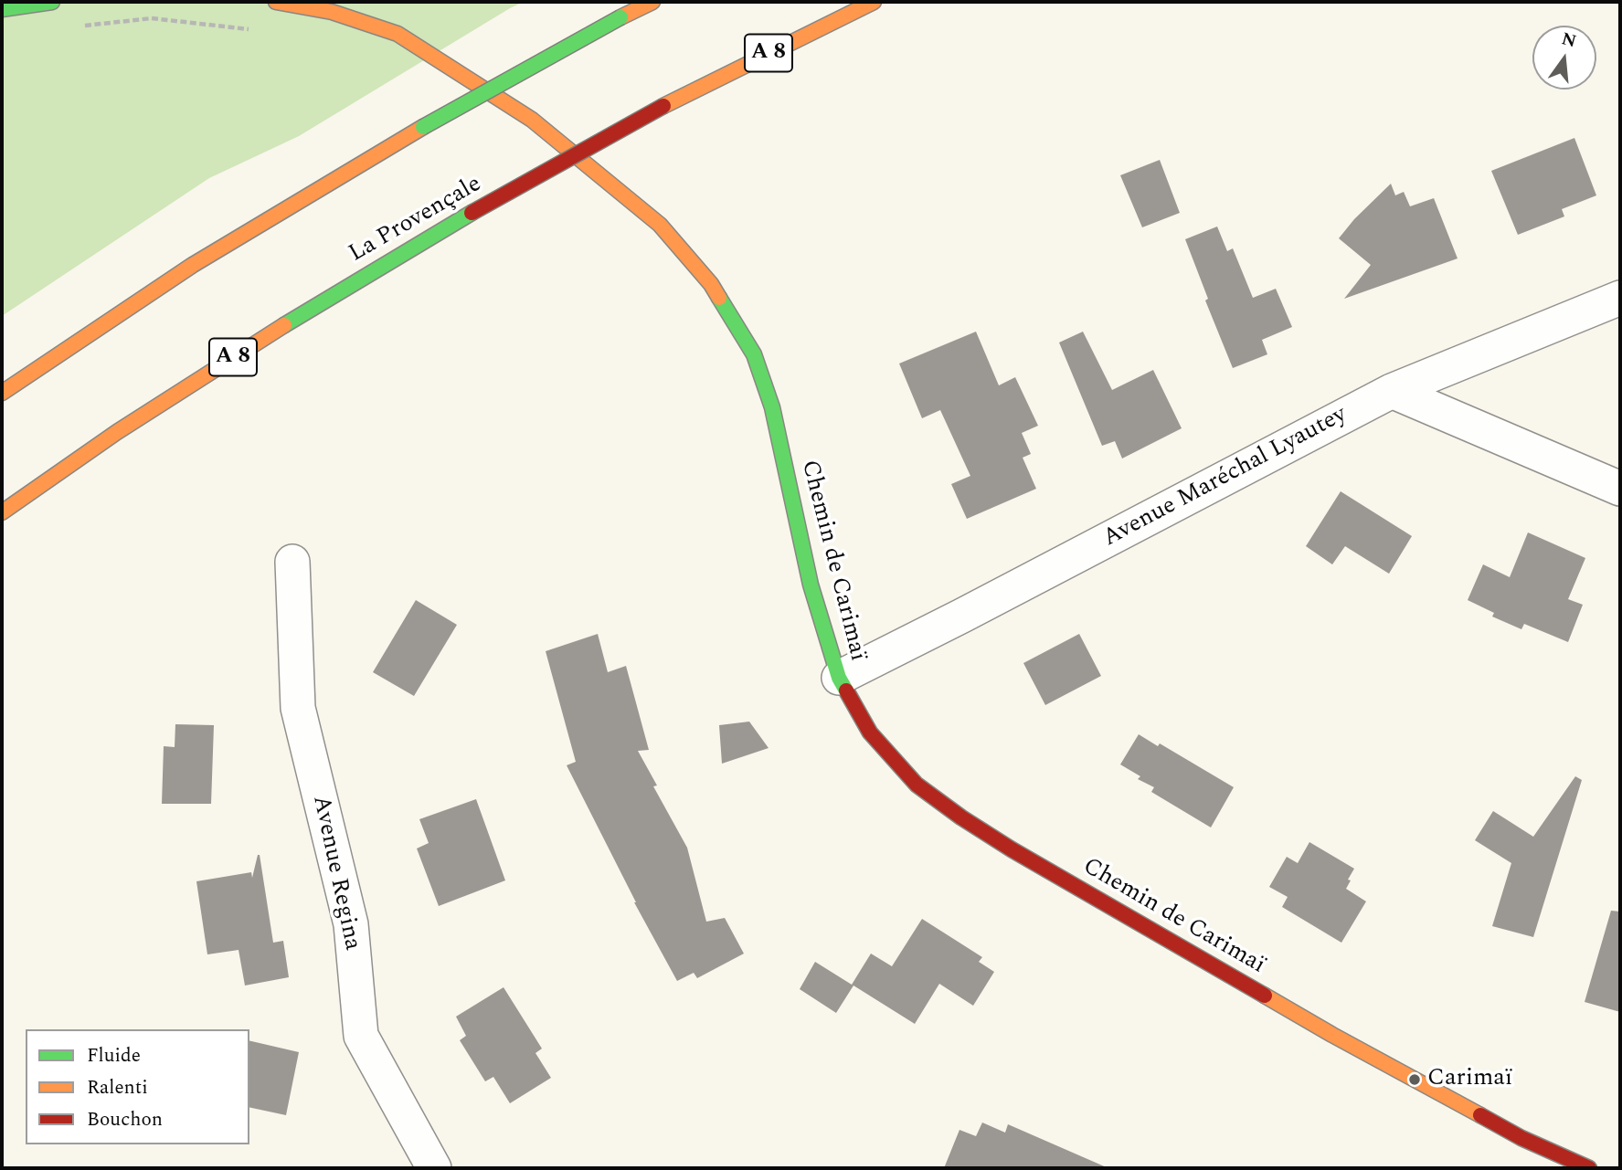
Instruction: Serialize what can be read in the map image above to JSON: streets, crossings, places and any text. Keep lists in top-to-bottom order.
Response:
{
  "streets": {
    "main road": ["A 8", "La Provençale", "Chemin de Carimaï"],
    "street": ["Avenue Maréchal Lyautey", "Avenue Regina"]
  },
  "crossings": [
    ["Avenue Maréchal Lyautey", "Chemin de Carimaï"]
  ],
  "places": ["Carimaï"],
  "legend": ["Fluide", "Ralenti", "Bouchon"],
  "north": "top"
}
